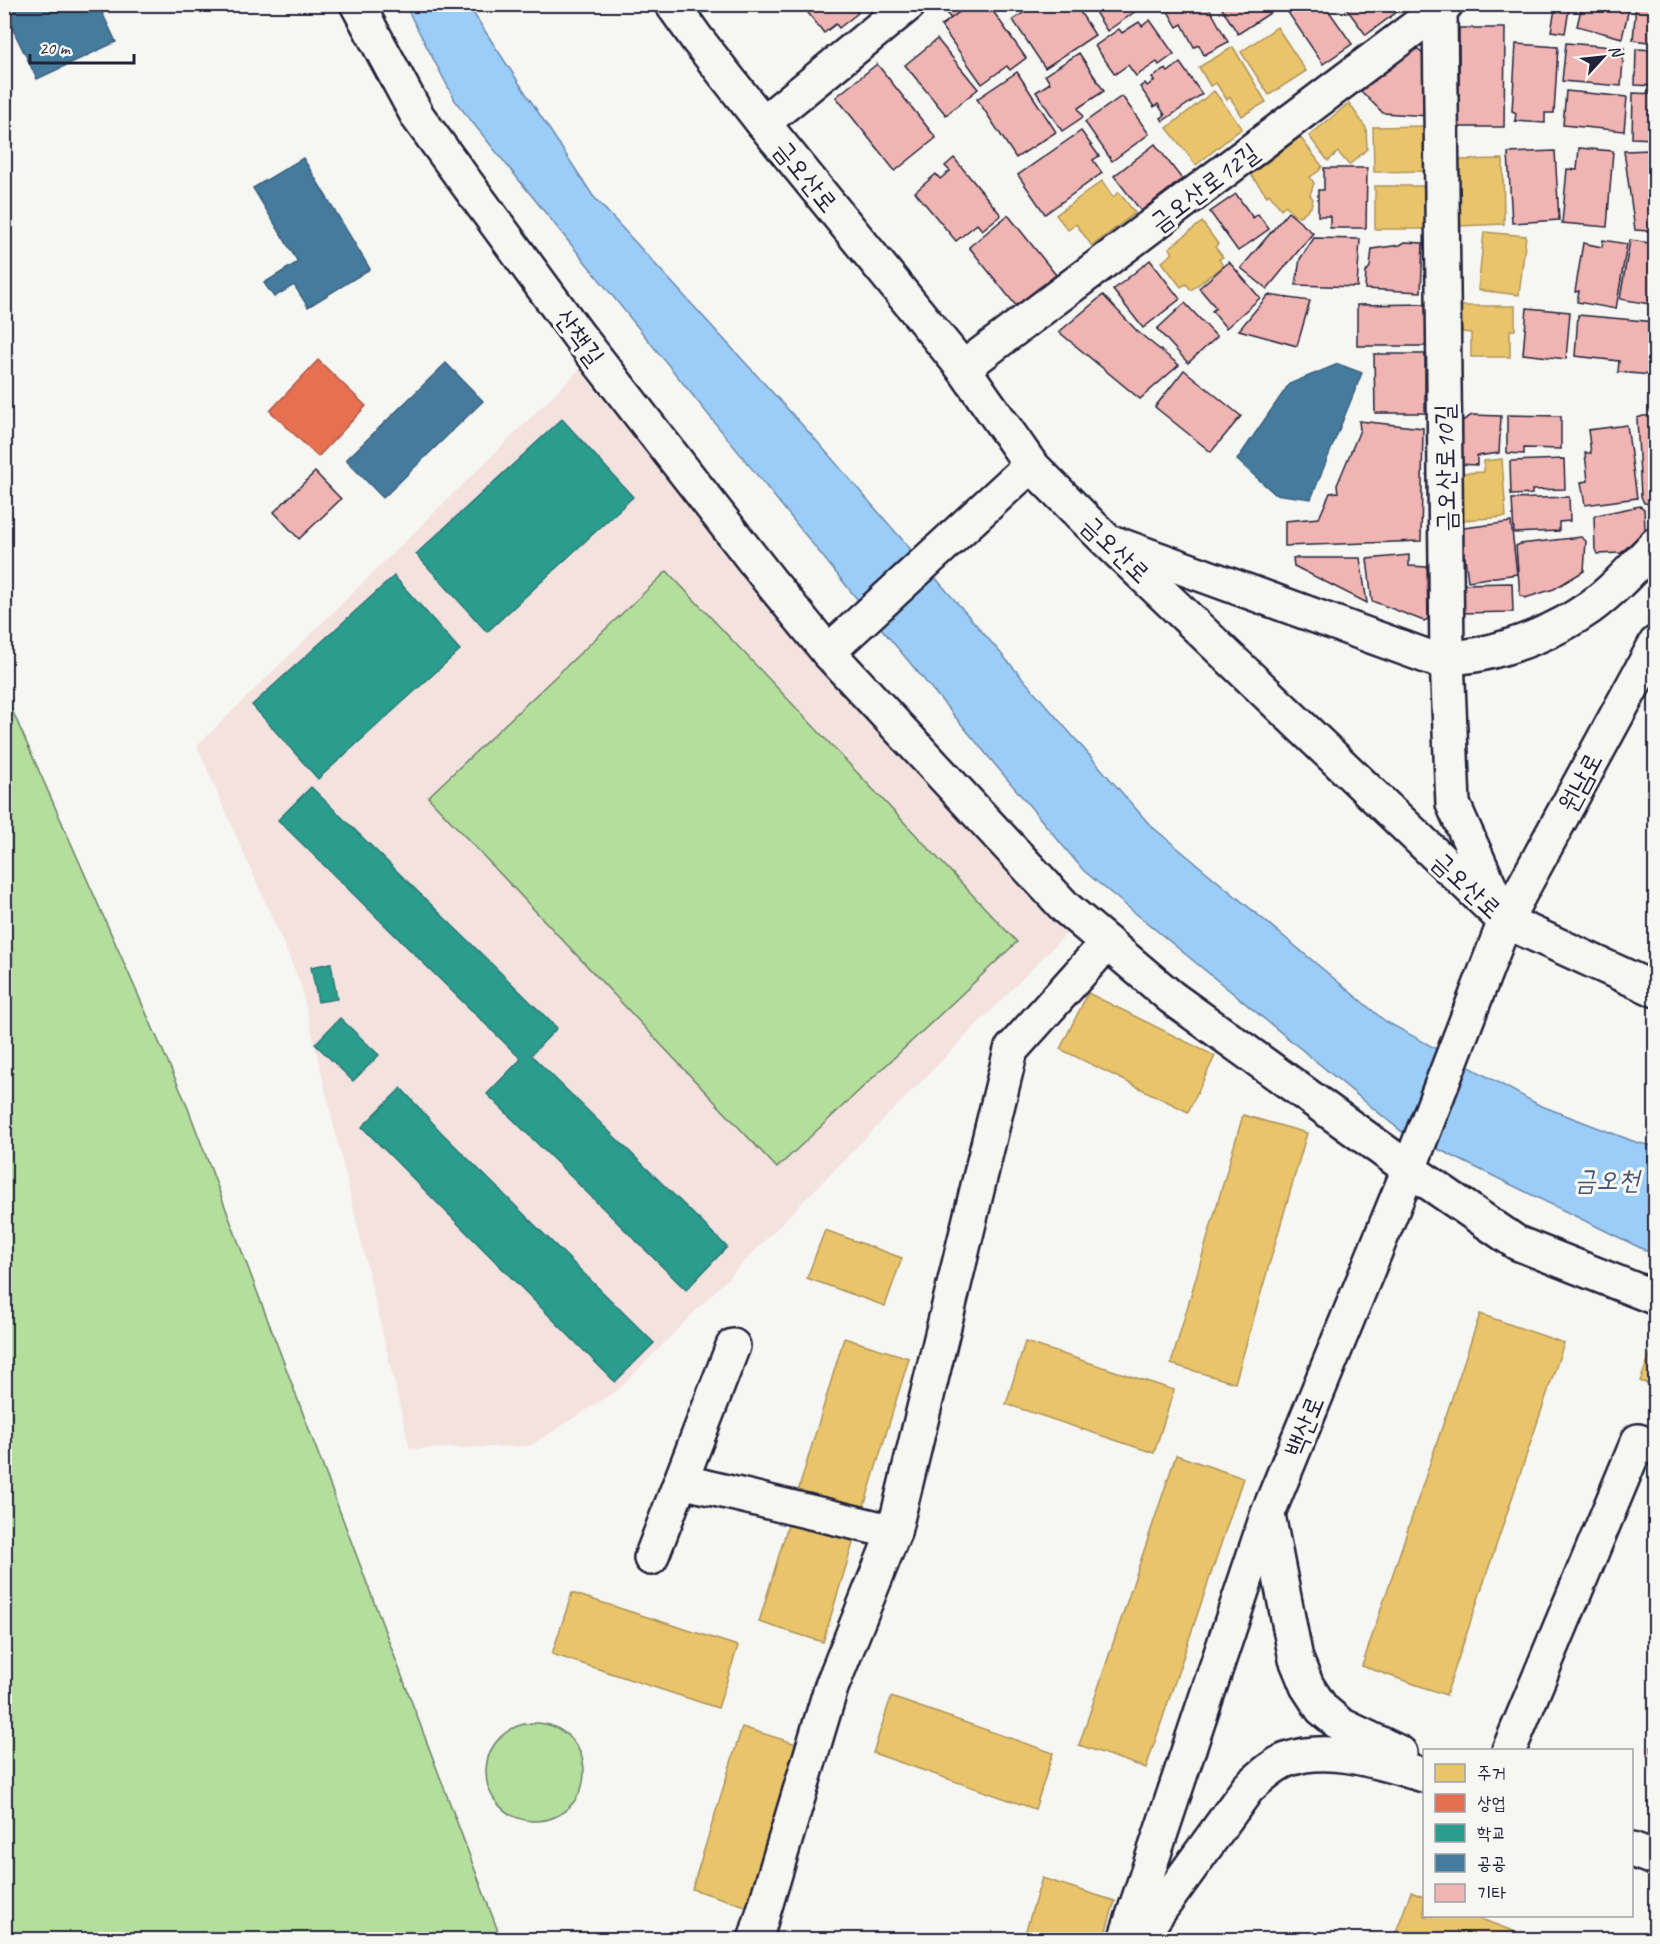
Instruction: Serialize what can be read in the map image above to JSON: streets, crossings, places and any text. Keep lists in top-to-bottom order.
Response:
{
  "streets": {
    "street": [
      "금오산로",
      "금오산로12길",
      "산책길",
      "금오산로10길",
      "원남로",
      "백산로"
    ]
  },
  "crossings": [
    ["금오산로", "금오산로12길"],
    ["금오산로", "금오산로10길"],
    ["금오산로", "원남로"],
    ["금오산로", "백산로"],
    ["금오산로12길", "금오산로10길"],
    ["산책길", "백산로"],
    ["금오산로10길", "원남로"],
    ["금오산로10길", "백산로"],
    ["원남로", "백산로"]
  ],
  "water": ["금오천"],
  "legend": [
    "주거",
    "상업",
    "학교",
    "공공",
    "기타"
  ],
  "scale_bar": "20 m",
  "north": "top right"
}
